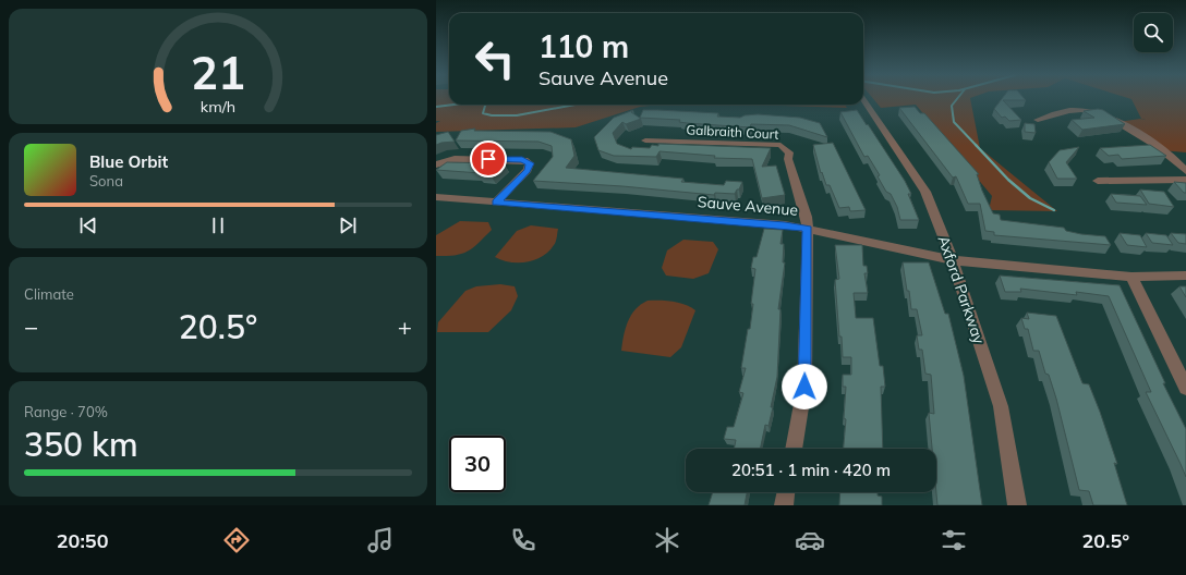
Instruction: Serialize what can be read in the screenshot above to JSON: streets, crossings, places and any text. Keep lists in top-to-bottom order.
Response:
{
  "streets": {
    "street": ["Galbraith Court", "Sauve Avenue", "Axford Parkway"]
  },
  "crossings": [
    ["Galbraith Court", "Sauve Avenue"],
    ["Sauve Avenue", "Axford Parkway"]
  ],
  "page": {
    "turn": ["110 m", "Sauve Avenue"],
    "song": ["Blue Orbit", "Sona"],
    "tile": [
      "Climate",
      ["Range · 70%", "350 km"]
    ],
    "heat": ["−", "20.5°", "+"],
    "limit": "30",
    "trip": "20:51 · 1 min · 420 m",
    "tabs": ["20:50", "20.5°"],
    "gauge": ["21", "km/h"]
  }
}
